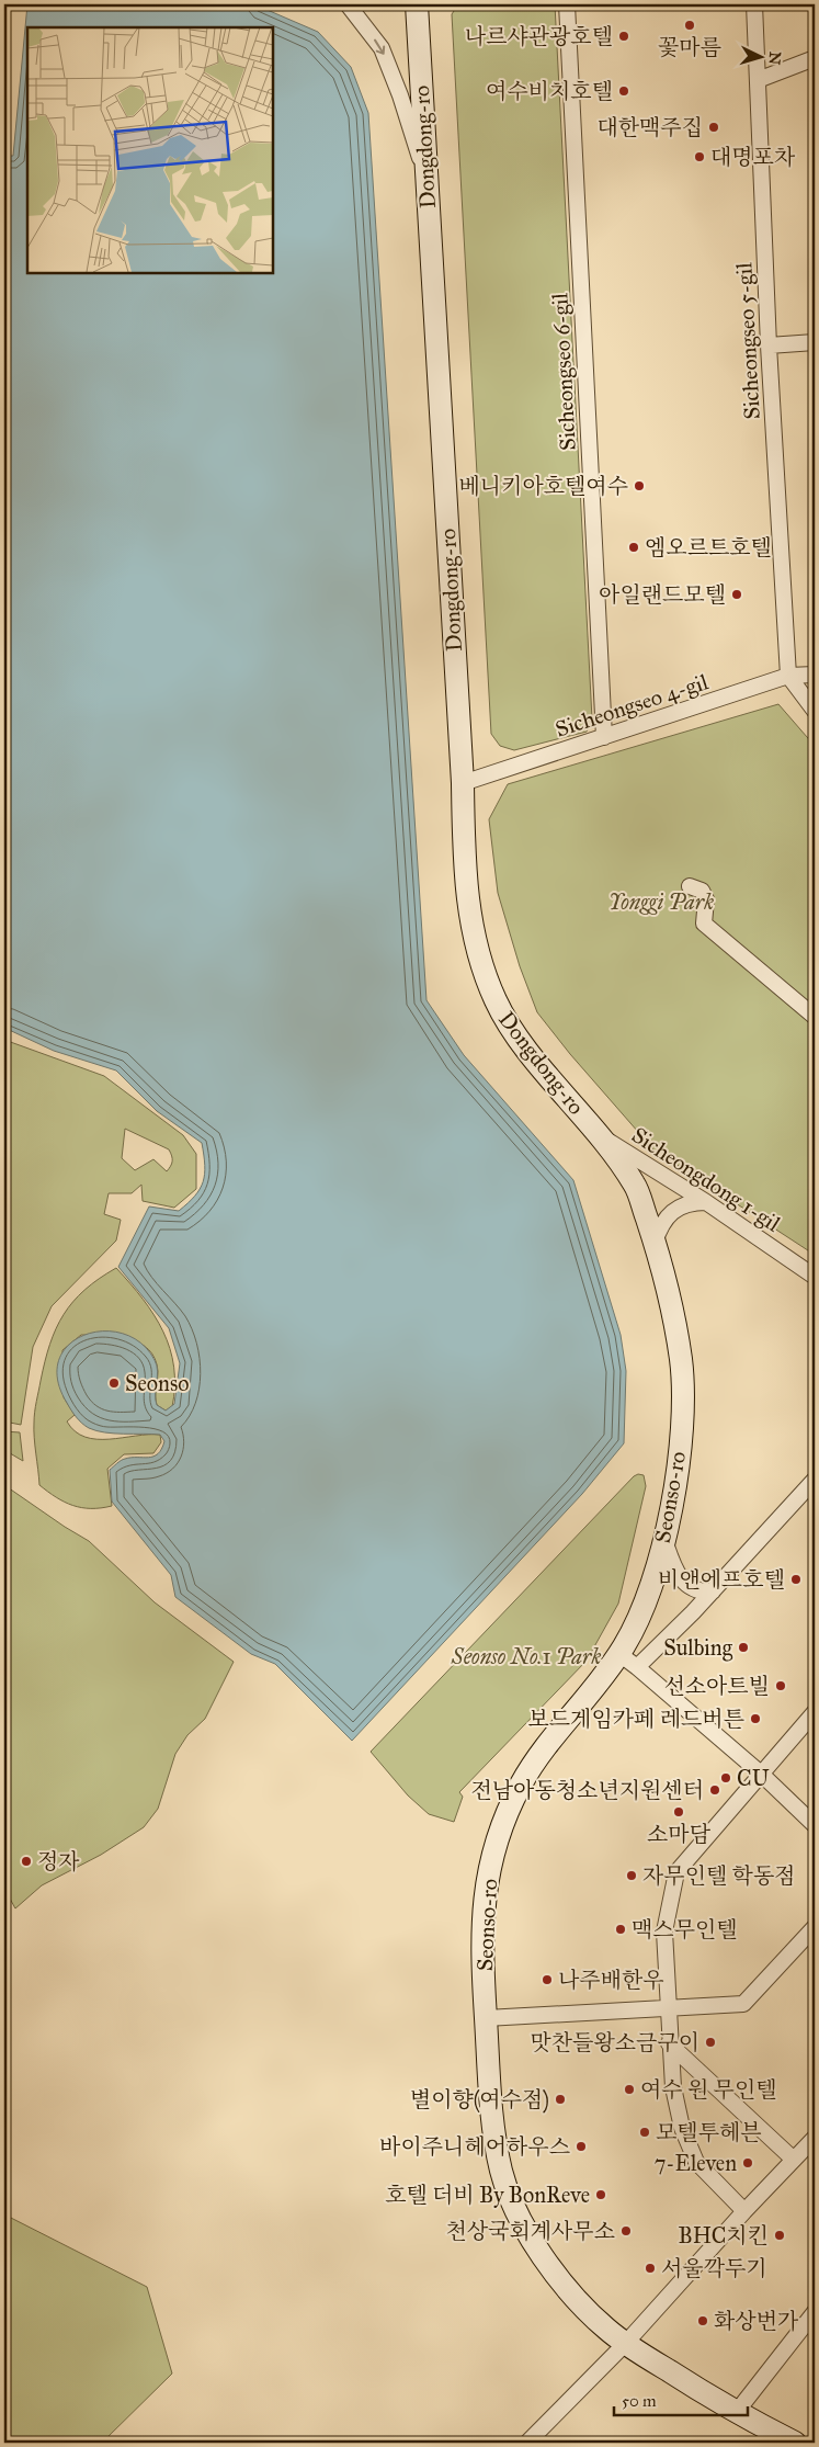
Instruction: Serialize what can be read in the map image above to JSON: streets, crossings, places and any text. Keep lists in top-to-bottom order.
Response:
{
  "streets": {
    "street": [
      "Dongdong-ro",
      "Sicheongseo 5-gil",
      "Sicheongseo 6-gil",
      "Sicheongseo 4-gil",
      "Sicheongdong 1-gil",
      "Seonso-ro"
    ]
  },
  "crossings": [
    ["Dongdong-ro", "Sicheongseo 4-gil"],
    ["Dongdong-ro", "Sicheongdong 1-gil"],
    ["Dongdong-ro", "Seonso-ro"],
    ["Sicheongseo 5-gil", "Sicheongseo 4-gil"],
    ["Sicheongseo 6-gil", "Sicheongseo 4-gil"],
    ["Sicheongdong 1-gil", "Seonso-ro"]
  ],
  "parks": ["Yonggi Park", "Seonso No.1 Park"],
  "places": [
    "꽃마름",
    "나르샤관광호텔",
    "여수비치호텔",
    "대한맥주집",
    "대명포차",
    "베니키아호텔여수",
    "엠오르트호텔",
    "아일랜드모텔",
    "Seonso",
    "비앤에프호텔",
    "Sulbing",
    "선소아트빌",
    "보드게임카페 레드버튼",
    "CU",
    "전남아동청소년지원센터",
    "소마담",
    "정자",
    "자무인텔 학동점",
    "맥스무인텔",
    "나주배한우",
    "맛찬들왕소금구이",
    "여수 원 무인텔",
    "별이향(여수점)",
    "모텔투헤븐",
    "바이주니헤어하우스",
    "7-Eleven",
    "호텔 더비 By BonReve",
    "천상국회계사무소",
    "BHC치킨",
    "서울깍두기",
    "화상번가"
  ],
  "scale_bar": "50 m",
  "north": "right"
}
